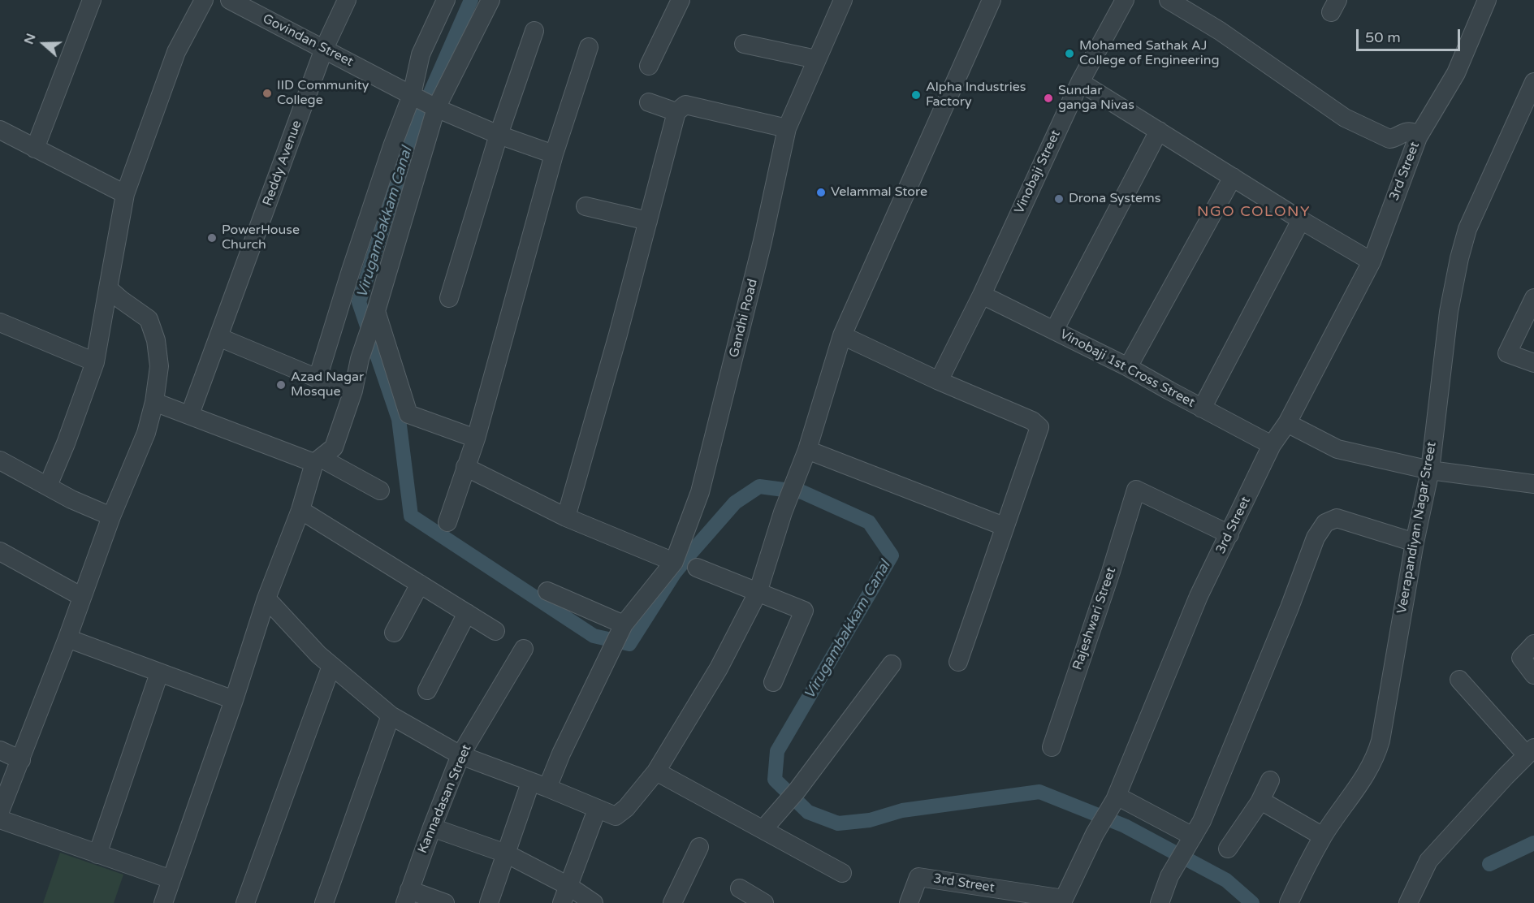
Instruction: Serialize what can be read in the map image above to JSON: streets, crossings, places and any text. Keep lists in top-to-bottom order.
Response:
{
  "streets": {
    "street": [
      "Govindan Street",
      "Reddy Avenue",
      "3rd Street",
      "Vinobaji Street",
      "Gandhi Road",
      "Vinobaji 1st Cross Street",
      "Veerapandiyan Nagar Street",
      "Rajeshwari Street",
      "Kannadasan Street"
    ]
  },
  "crossings": [
    ["Govindan Street", "Reddy Avenue"],
    ["3rd Street", "Vinobaji 1st Cross Street"],
    ["3rd Street", "Rajeshwari Street"],
    ["Vinobaji Street", "Vinobaji 1st Cross Street"]
  ],
  "districts": ["NGO COLONY"],
  "water": ["Virugambakkam Canal"],
  "places": [
    "Mohamed Sathak AJ College of Engineering",
    "IID Community College",
    "Alpha Industries Factory",
    "Sundar ganga Nivas",
    "Velammal Store",
    "Drona Systems",
    "PowerHouse Church",
    "Azad Nagar Mosque"
  ],
  "scale_bar": "50 m",
  "north": "left"
}
